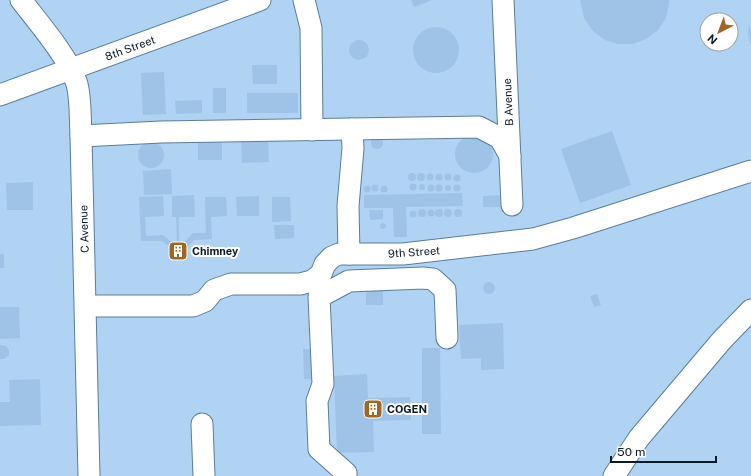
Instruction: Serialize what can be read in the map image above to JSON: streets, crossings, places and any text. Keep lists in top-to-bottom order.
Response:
{
  "streets": {
    "lane": [
      "8th Street",
      "B Avenue",
      "C Avenue",
      "9th Street"
    ]
  },
  "crossings": [
    ["8th Street", "C Avenue"],
    ["C Avenue", "9th Street"]
  ],
  "places": {
    "building": ["Chimney", "COGEN"]
  },
  "scale_bar": "50 m",
  "north": "bottom left"
}
